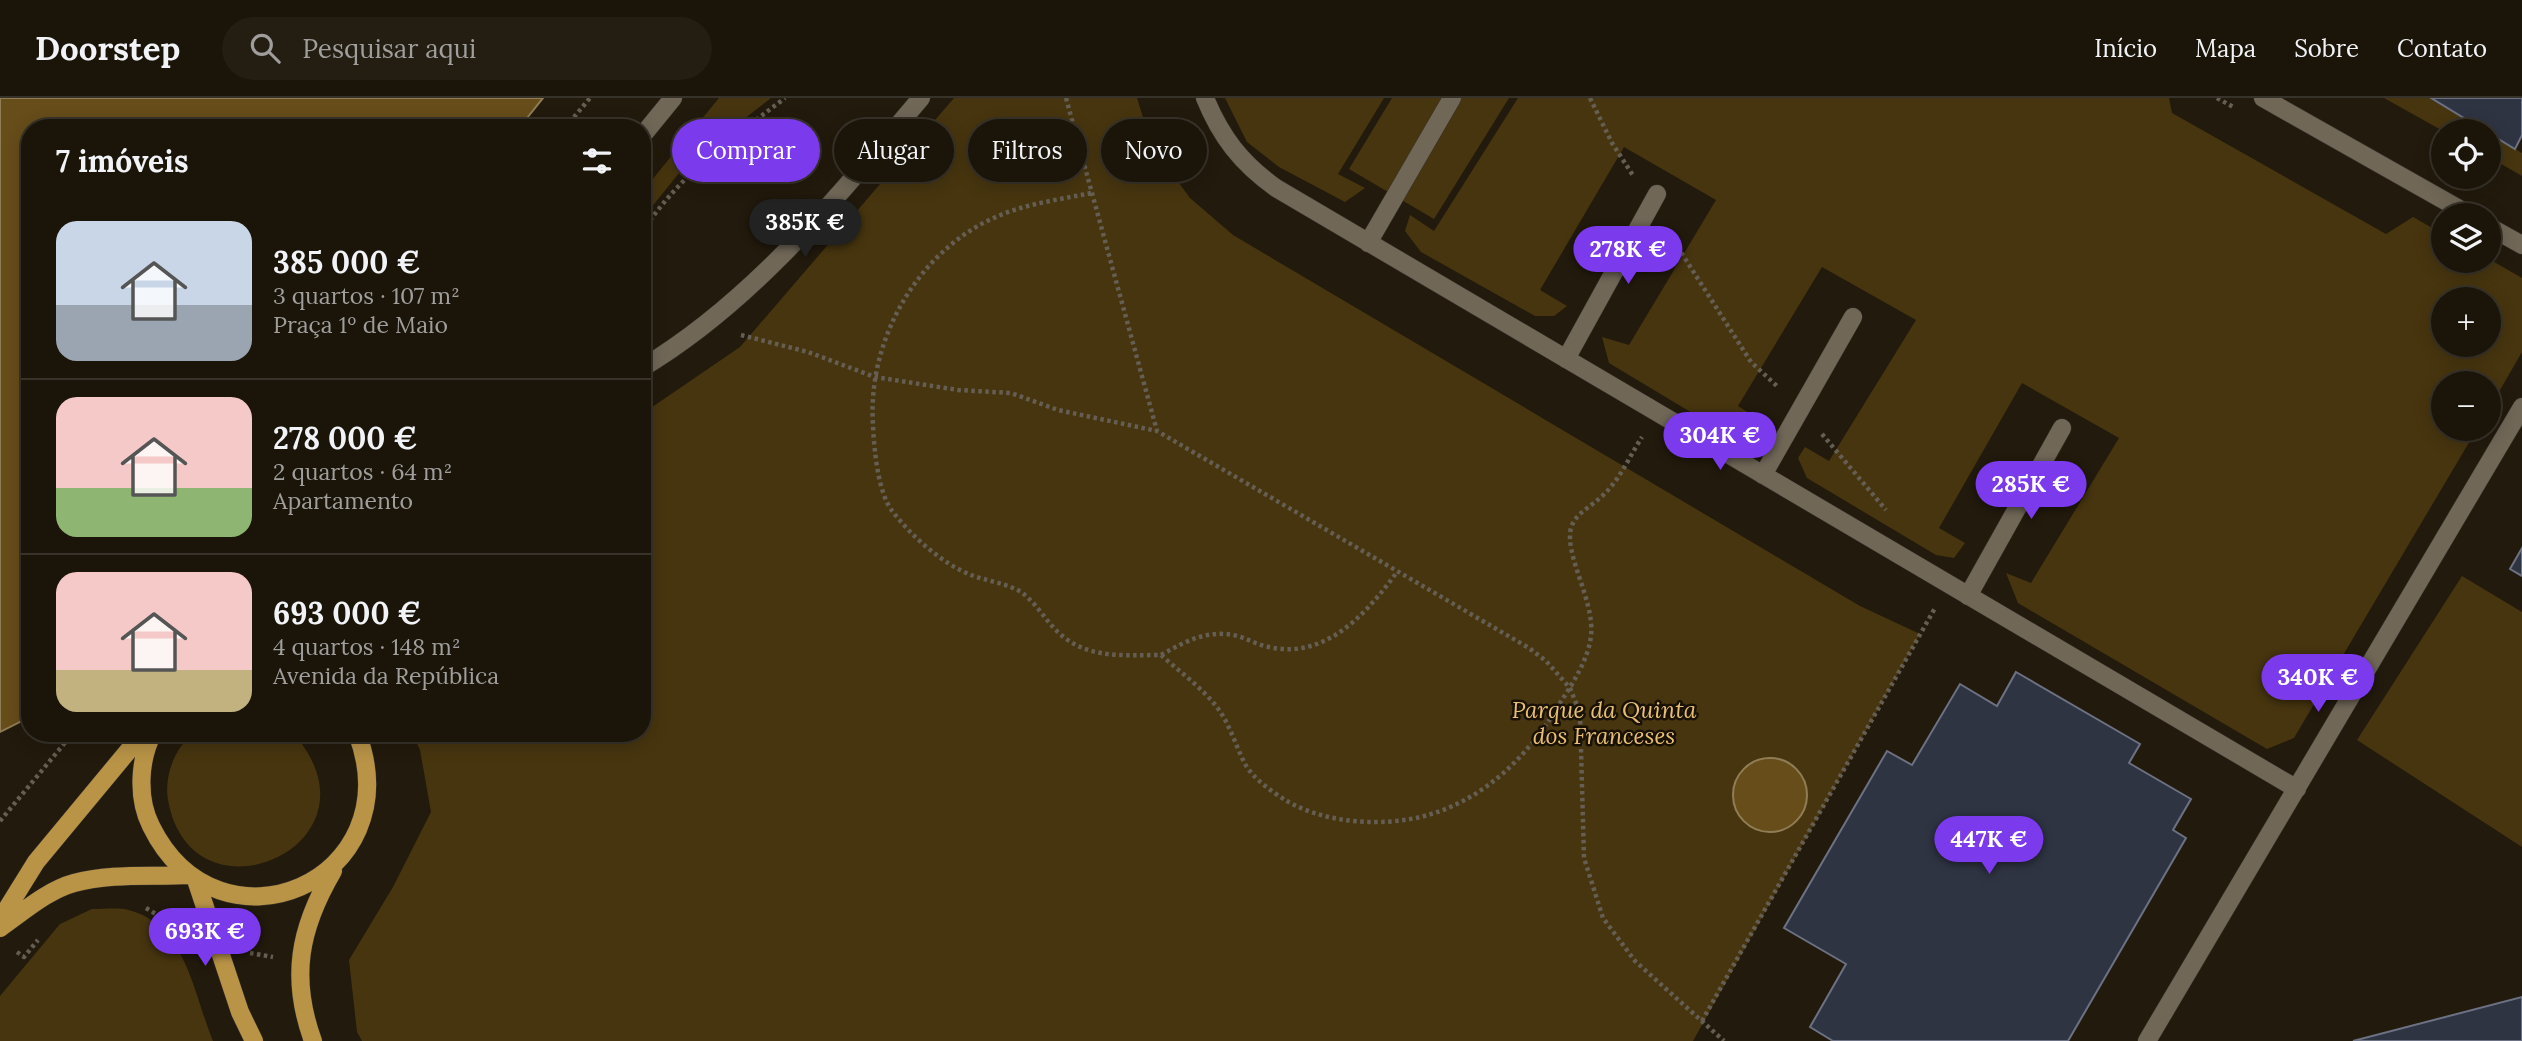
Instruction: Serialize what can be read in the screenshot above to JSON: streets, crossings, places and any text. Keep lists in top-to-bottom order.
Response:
{
  "parks": ["Parque da Quinta dos Franceses"],
  "page": {
    "header": "Doorstep",
    "search": "Pesquisar aqui",
    "nav": [
      "Início",
      "Mapa",
      "Sobre",
      "Contato"
    ],
    "map_buttons": ["+", "−"],
    "chip": [
      "Comprar",
      "Alugar",
      "Filtros",
      "Novo"
    ],
    "heading": "7 imóveis",
    "price": [
      "385K €",
      "278K €",
      "304K €",
      "285K €",
      "340K €",
      "447K €",
      "693K €"
    ],
    "list": [
      {
        "name": "385 000 €",
        "note": "3 quartos · 107 m² · Praça 1º de Maio"
      },
      {
        "name": "278 000 €",
        "note": "2 quartos · 64 m² · Apartamento"
      },
      {
        "name": "693 000 €",
        "note": "4 quartos · 148 m² · Avenida da República"
      }
    ]
  }
}
